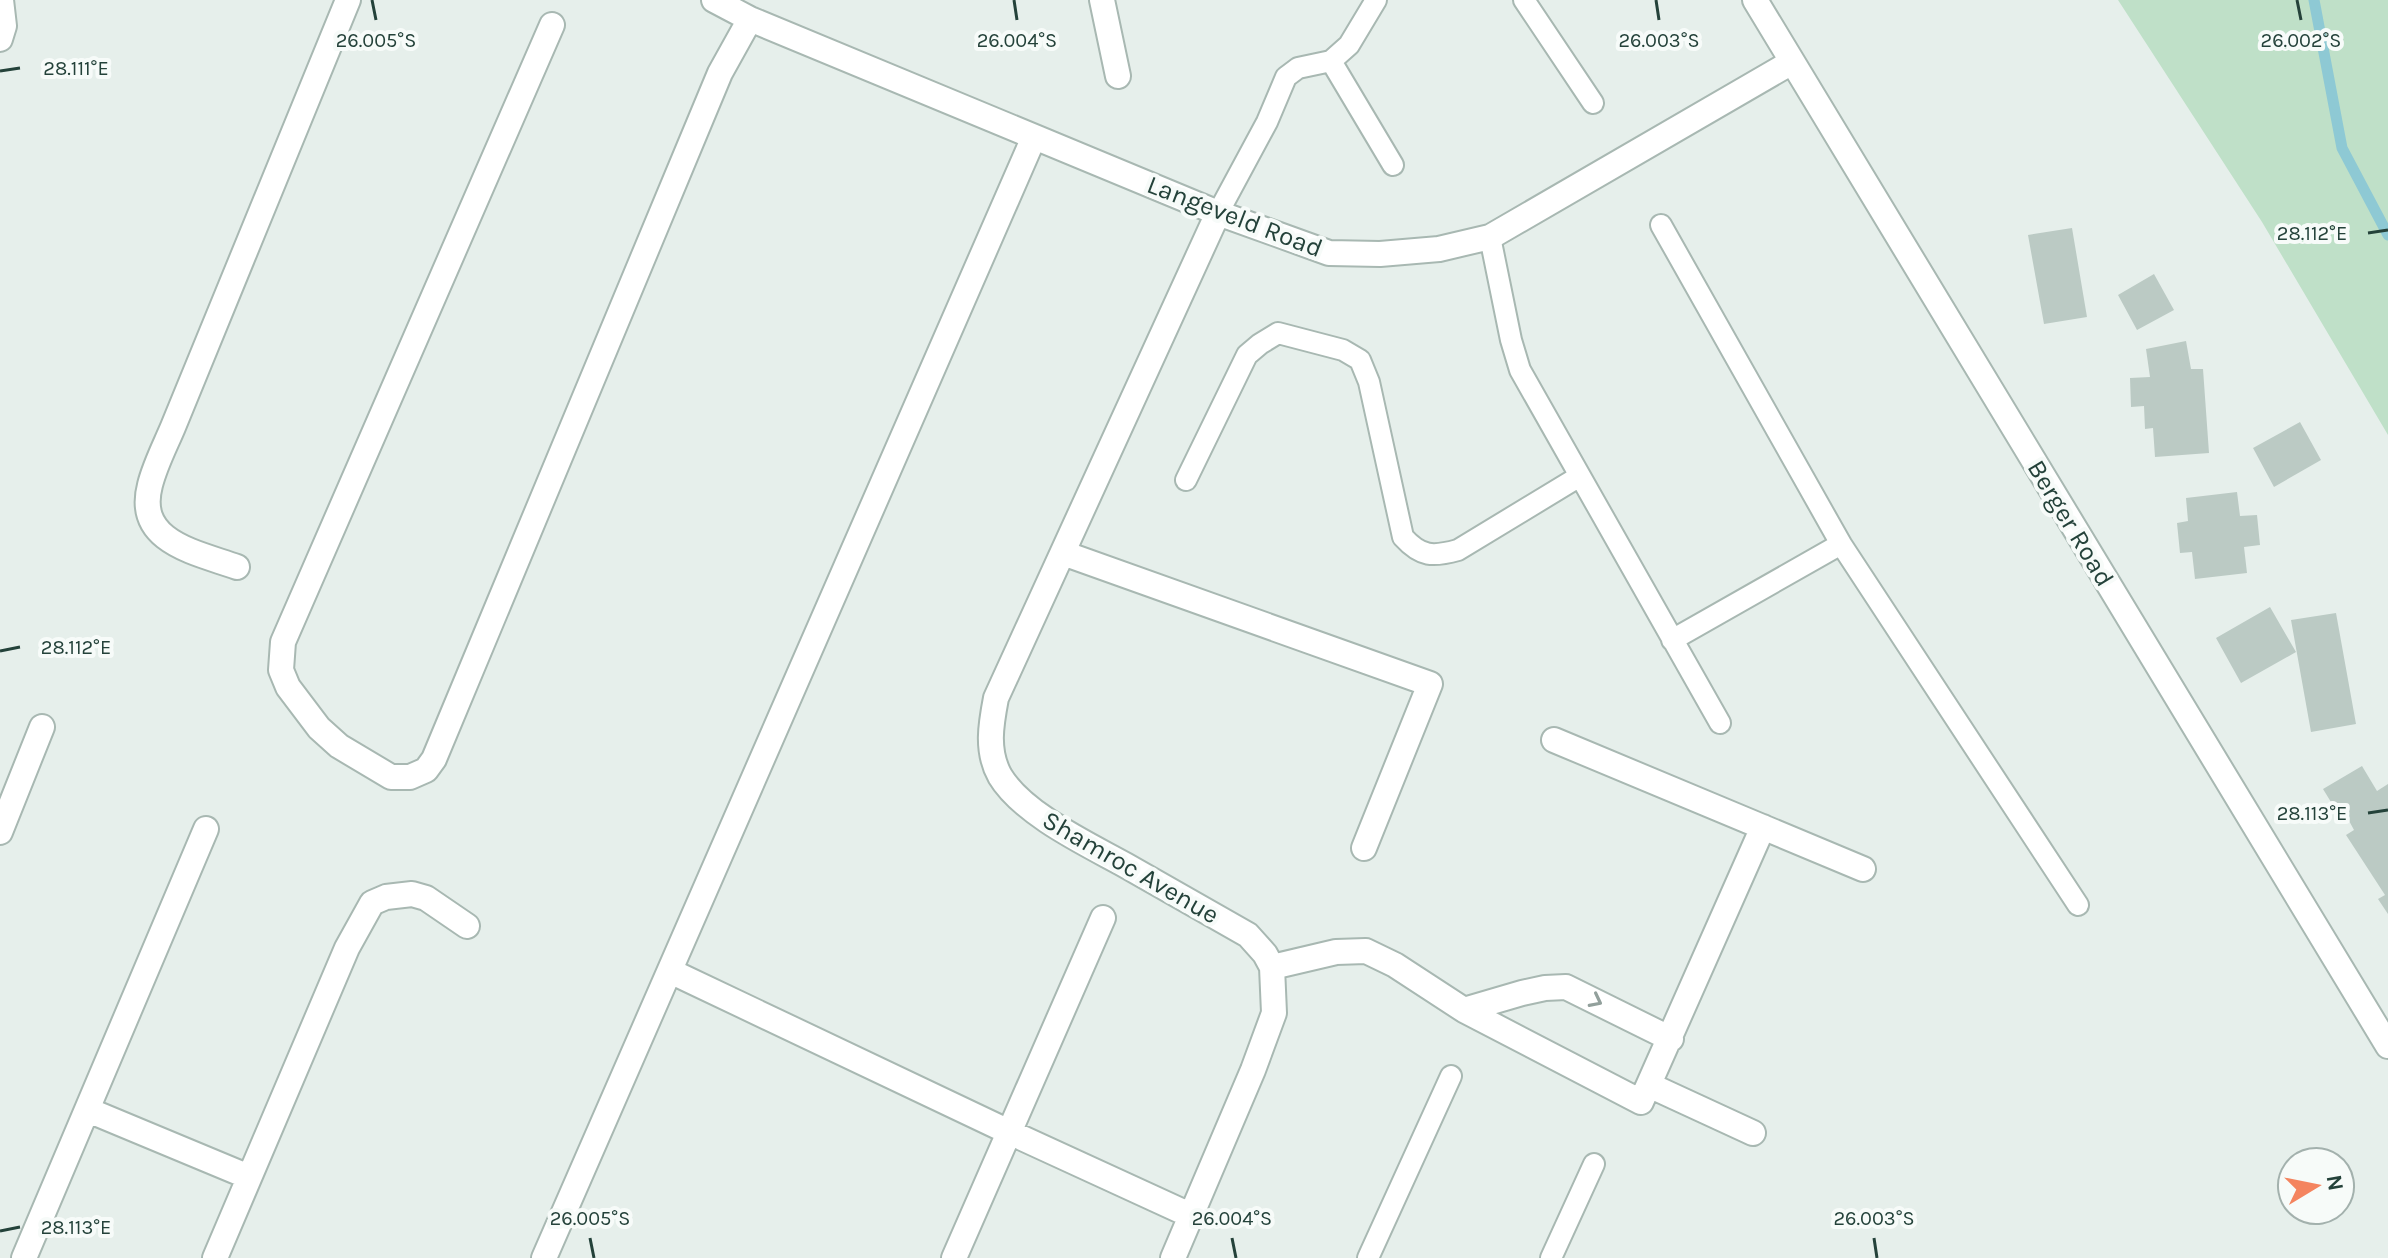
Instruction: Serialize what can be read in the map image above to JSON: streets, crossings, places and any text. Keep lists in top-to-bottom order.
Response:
{
  "streets": {
    "street": ["Langeveld Road", "Berger Road", "Shamroc Avenue"]
  },
  "crossings": [
    ["Langeveld Road", "Berger Road"],
    ["Langeveld Road", "Shamroc Avenue"]
  ],
  "north": "right",
  "coordinates": [
    "26.002°S",
    "26.005°S",
    "26.004°S",
    "26.003°S",
    "28.111°E",
    "28.112°E",
    "28.113°E"
  ]
}
